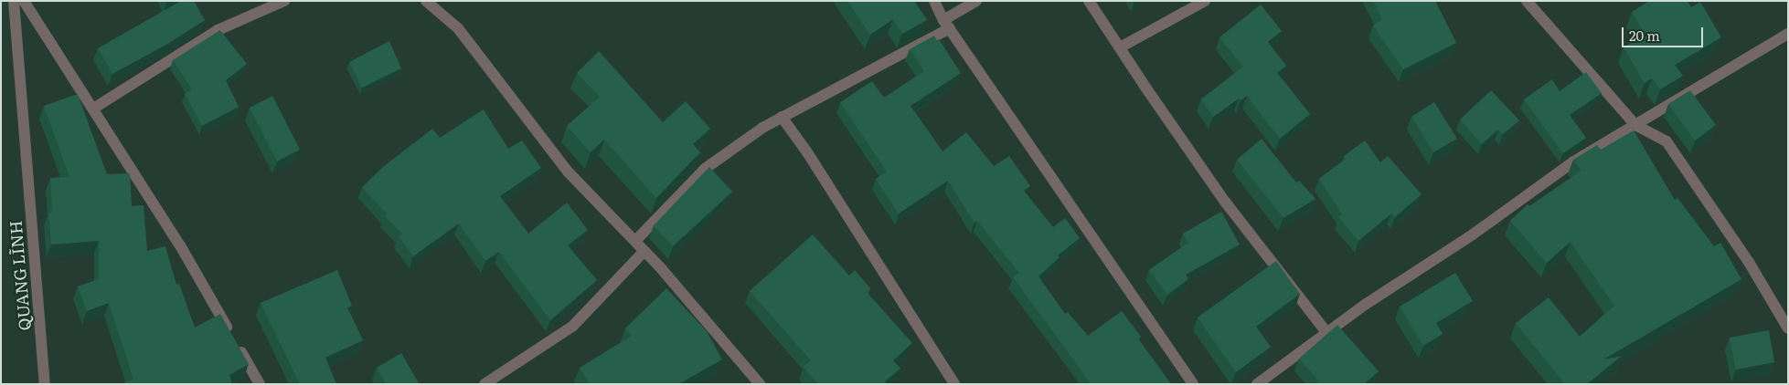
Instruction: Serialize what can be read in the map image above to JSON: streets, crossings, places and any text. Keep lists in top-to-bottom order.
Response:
{
  "streets": {
    "street": ["QUANG LĨNH"]
  },
  "scale_bar": "20 m"
}
